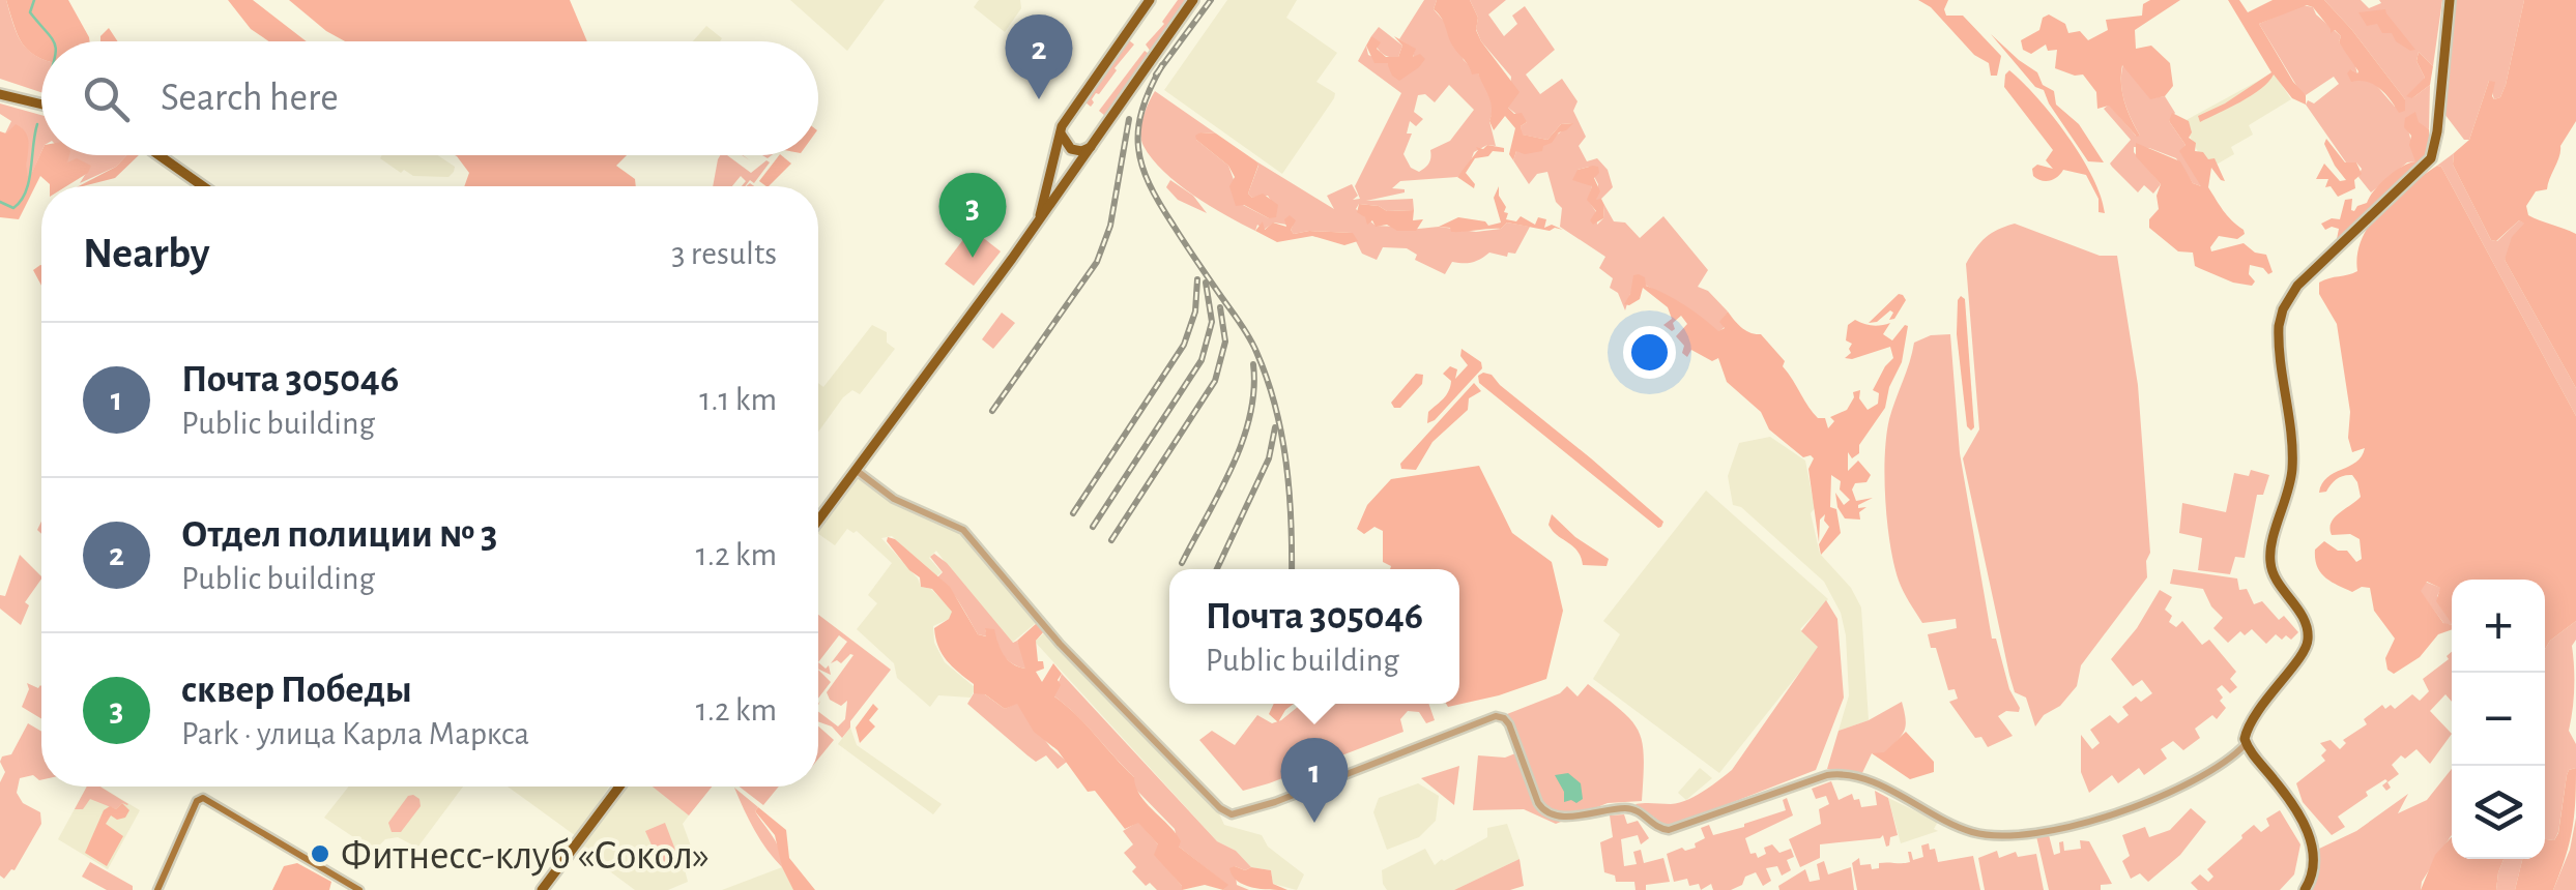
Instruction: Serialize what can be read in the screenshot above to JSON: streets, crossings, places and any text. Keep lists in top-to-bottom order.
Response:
{
  "places": ["Фитнесс-клуб «Сокол»"],
  "page": {
    "pins": ["2", "3", "1"],
    "search": "Search here",
    "heading": ["Nearby", "3 results"],
    "list": [
      {
        "mark": "1",
        "name": "Почта 305046",
        "note": "Public building",
        "value": "1.1 km"
      },
      {
        "mark": "2",
        "name": "Отдел полиции № 3",
        "note": "Public building",
        "value": "1.2 km"
      },
      {
        "mark": "3",
        "name": "сквер Победы",
        "note": "Park · улица Карла Маркса",
        "value": "1.2 km"
      }
    ],
    "popup": ["Почта 305046", "Public building"],
    "map_buttons": ["+", "−"]
  }
}
